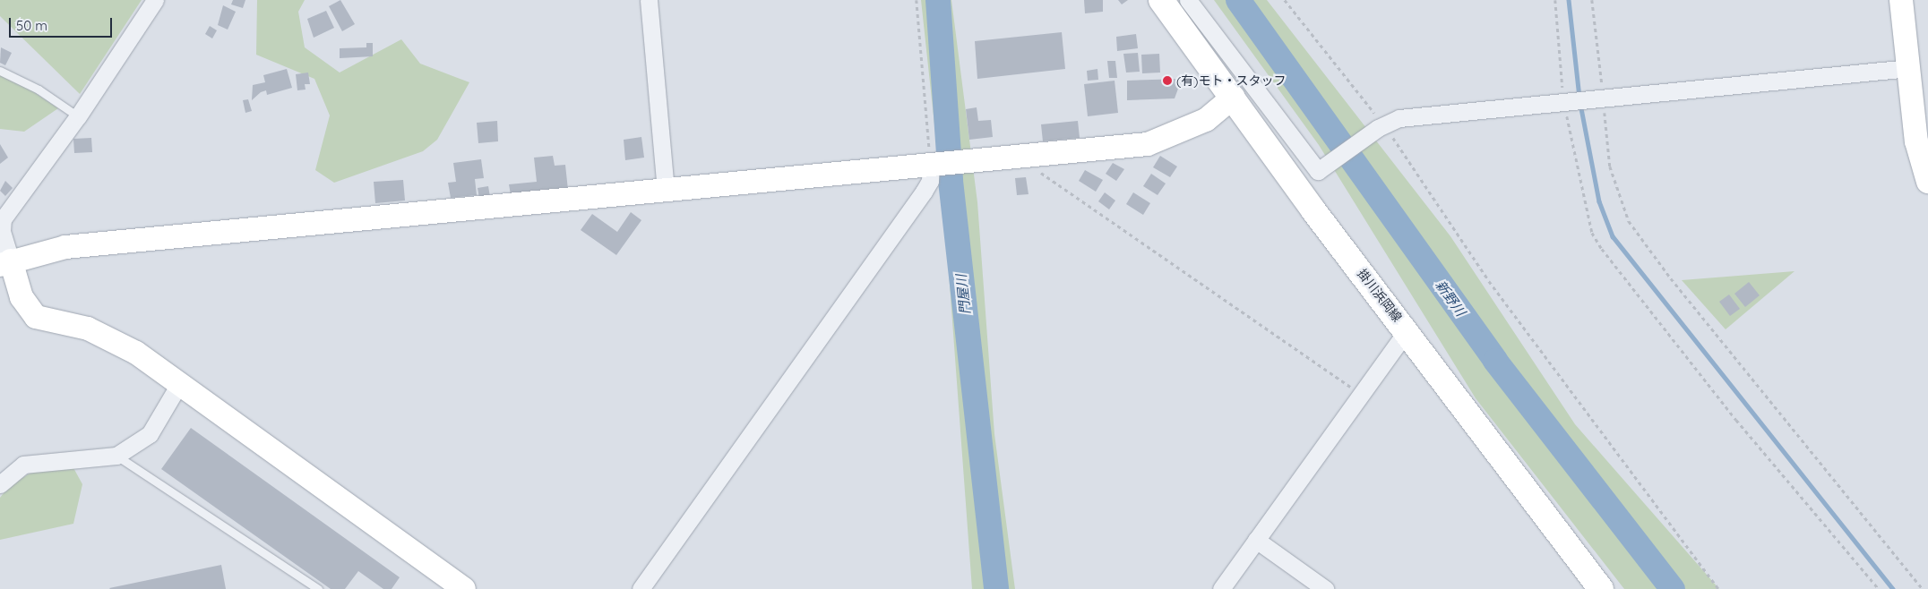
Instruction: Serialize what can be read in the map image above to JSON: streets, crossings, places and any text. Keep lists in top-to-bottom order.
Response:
{
  "streets": {
    "main road": ["掛川浜岡線"]
  },
  "water": ["門屋川", "新野川"],
  "places": ["(有)モト・スタッフ"],
  "scale_bar": "50 m"
}
